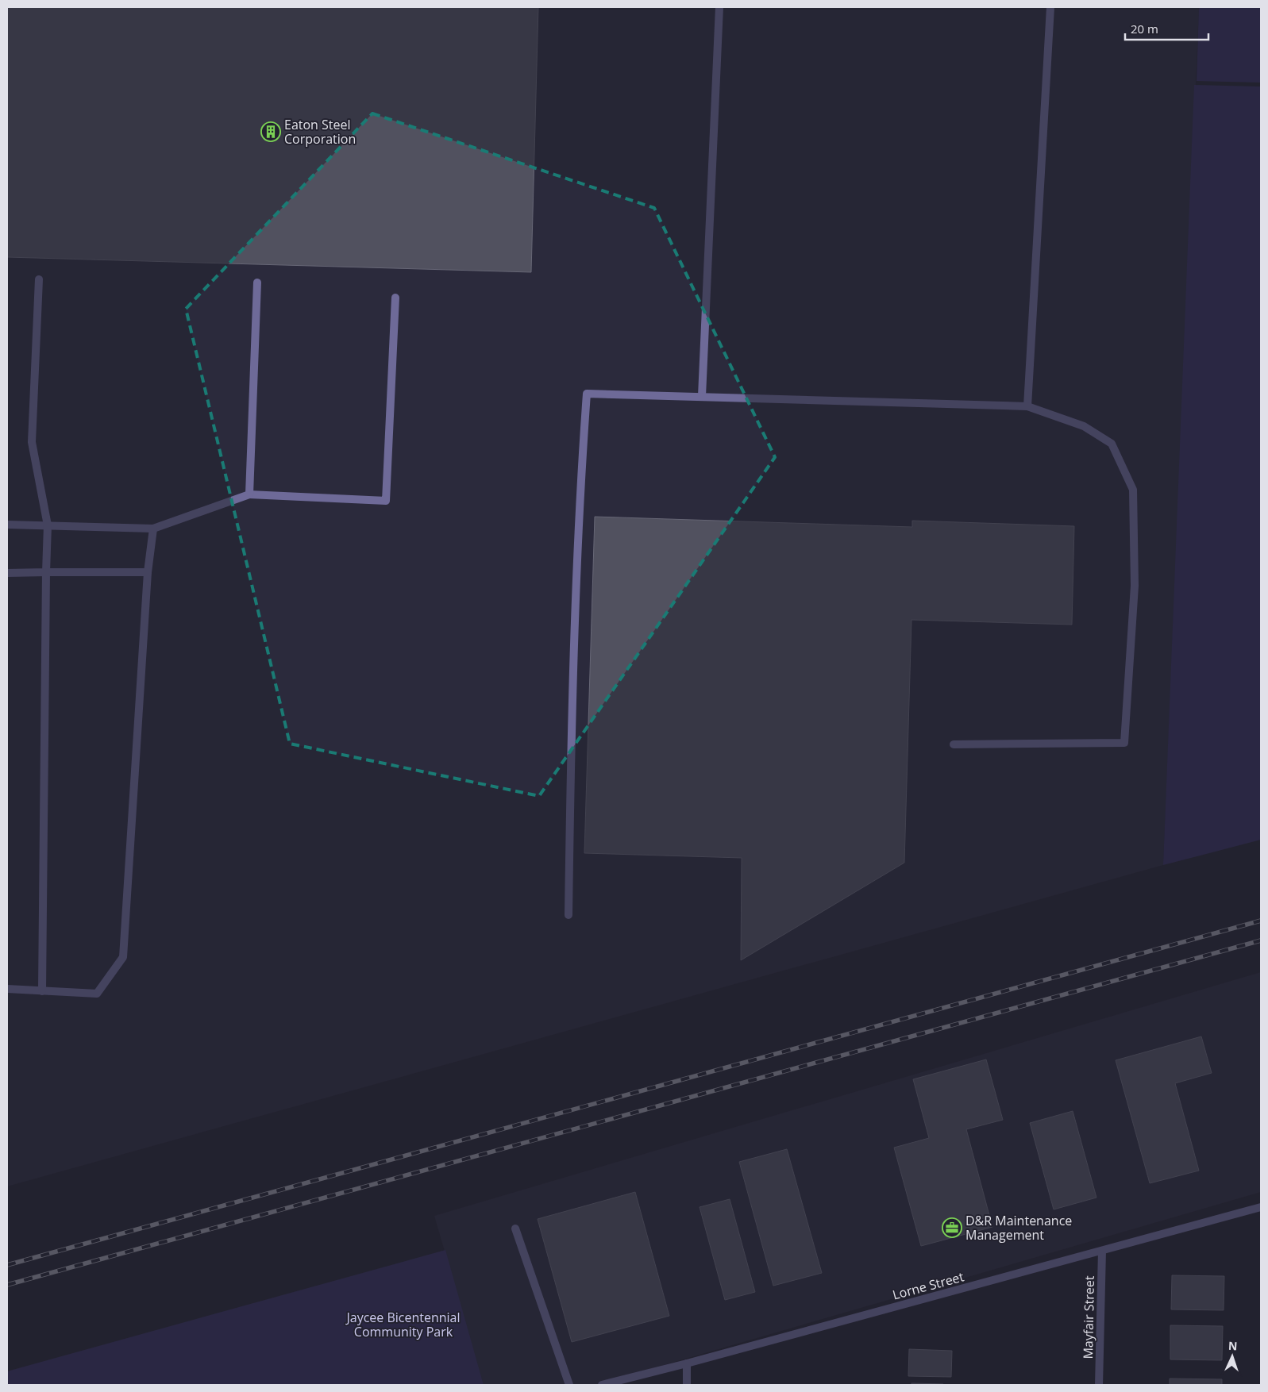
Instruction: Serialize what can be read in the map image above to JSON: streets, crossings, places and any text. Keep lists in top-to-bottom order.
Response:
{
  "streets": {
    "street": ["Lorne Street", "Mayfair Street"]
  },
  "crossings": [
    ["Lorne Street", "Mayfair Street"]
  ],
  "parks": ["Jaycee Bicentennial Community Park"],
  "places": {
    "building": ["Eaton Steel Corporation"],
    "office": ["D&R Maintenance Management"]
  },
  "scale_bar": "20 m",
  "north": "top"
}
